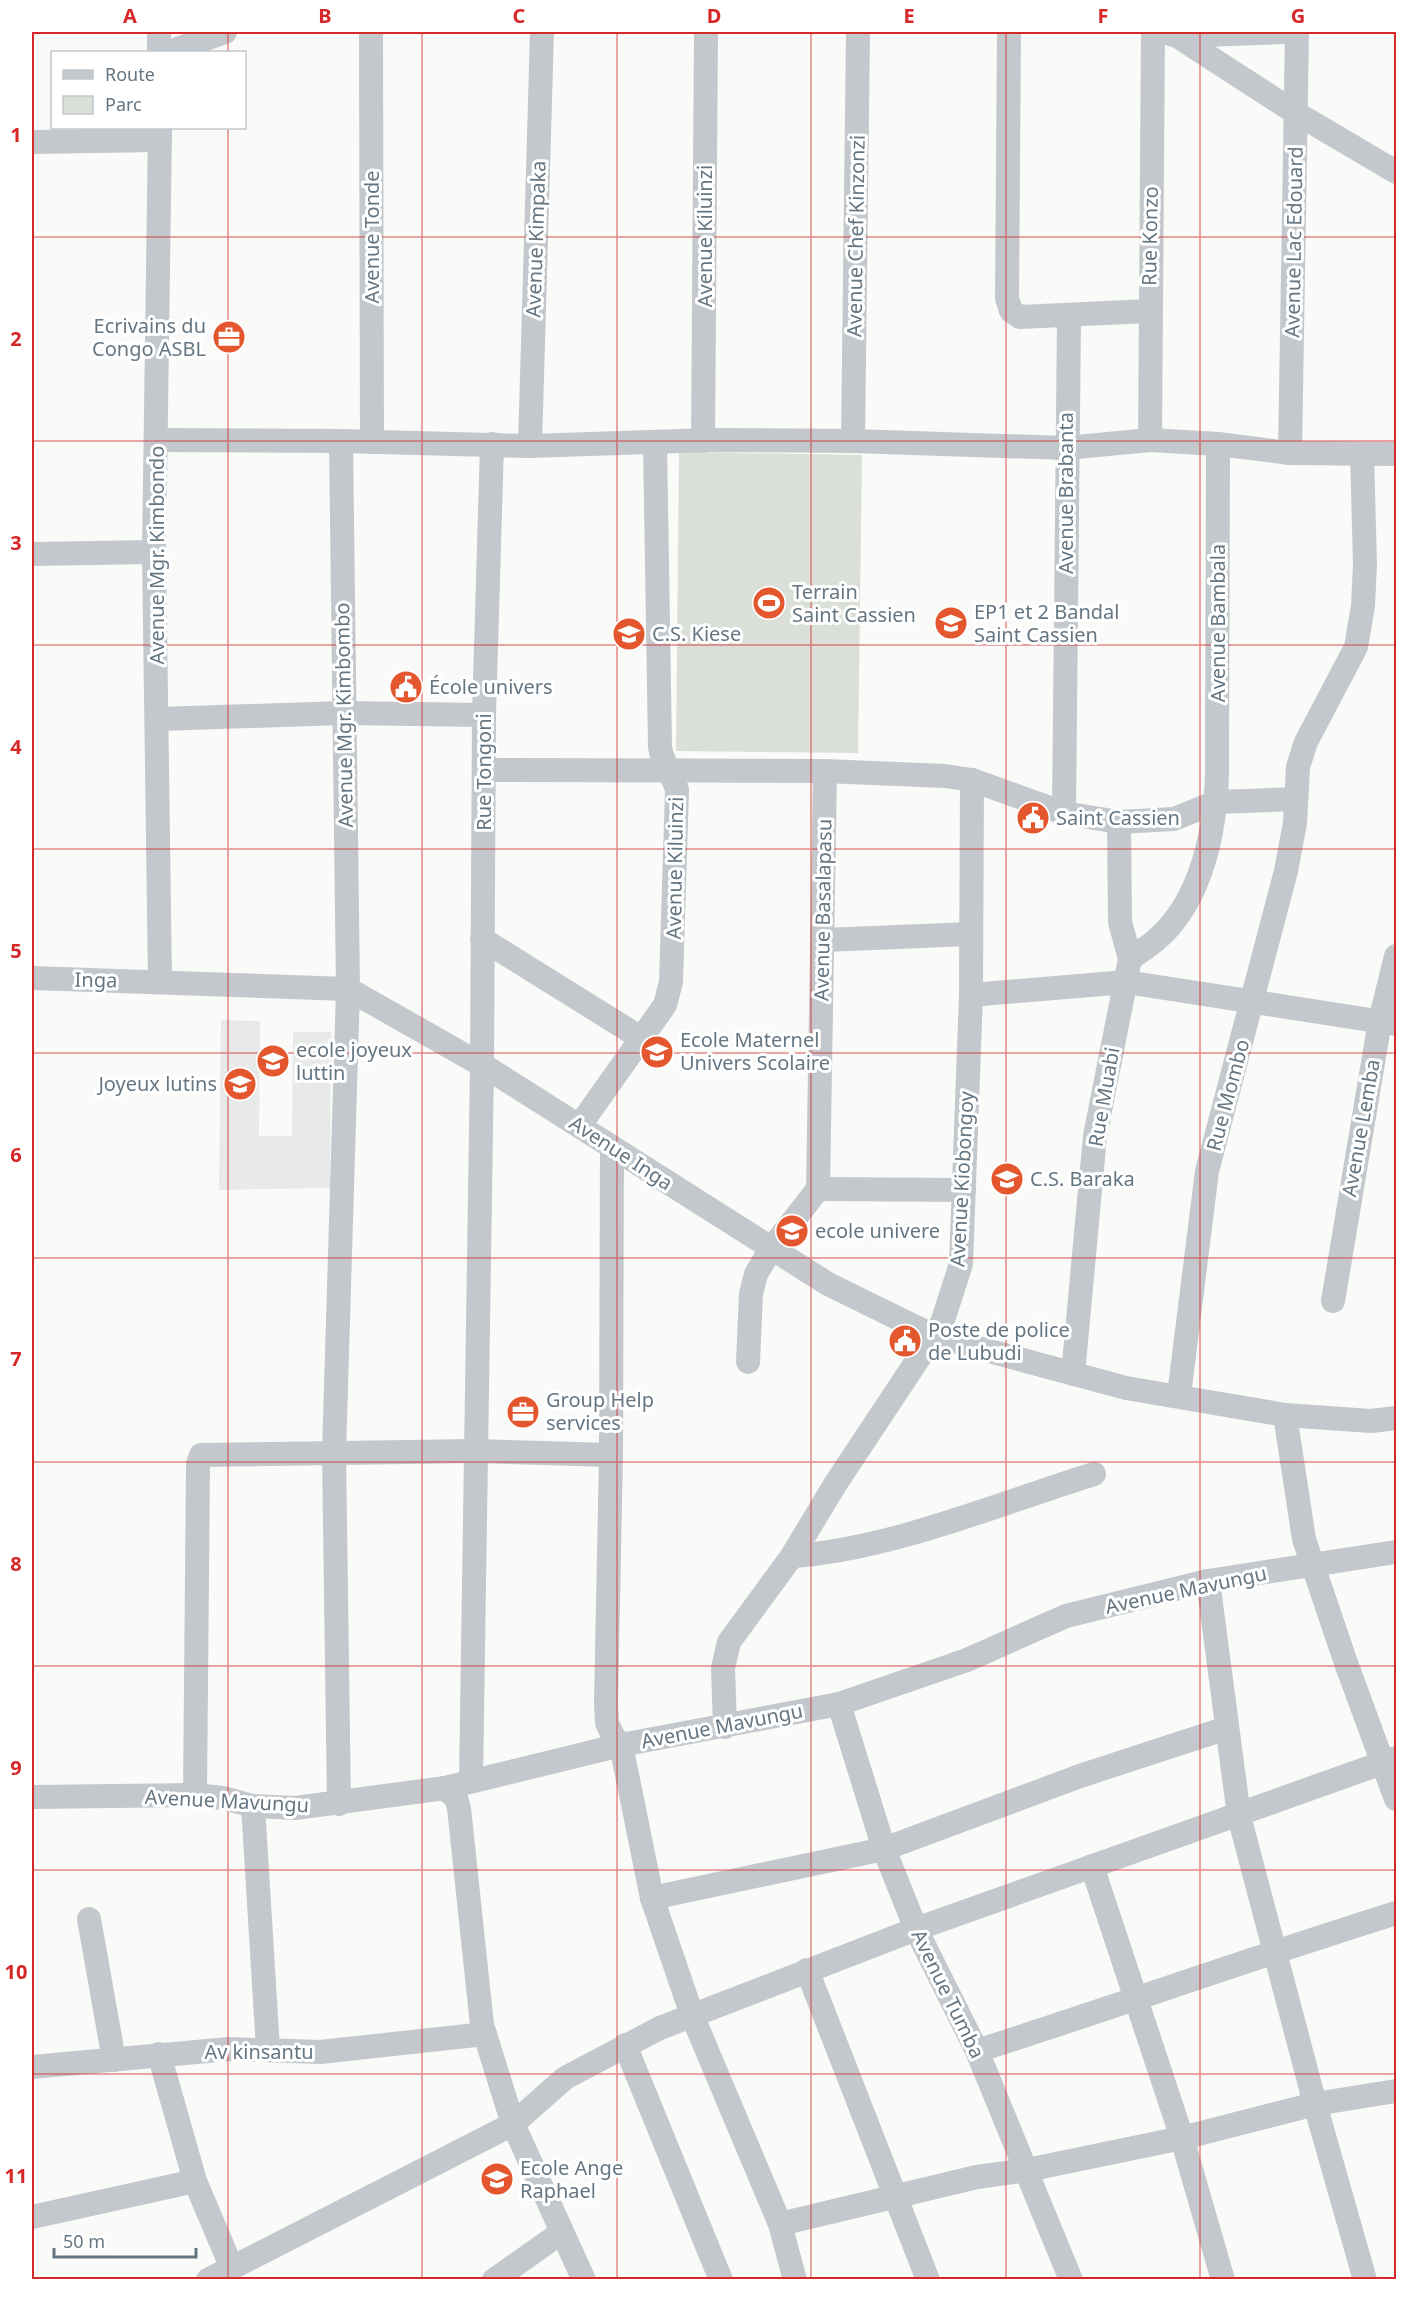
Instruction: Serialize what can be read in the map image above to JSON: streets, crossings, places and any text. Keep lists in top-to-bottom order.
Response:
{
  "streets": {
    "street": [
      "Avenue Kiluinzi",
      "Avenue Chef Kinzonzi",
      "Rue Konzo",
      "Avenue Tonde",
      "Avenue Kimpaka",
      "Avenue Lac Edouard",
      "Avenue Brabanta",
      "Avenue Mgr. Kimbondo",
      "Avenue Bambala",
      "Avenue Mgr. Kimbombo",
      "Rue Tongoni",
      "Avenue Basalapasu",
      "Inga",
      "Rue Mombo",
      "Rue Muabi",
      "Avenue Lemba",
      "Avenue Inga",
      "Avenue Kiobongoy",
      "Avenue Mavungu",
      "Avenue Tumba",
      "Av kinsantu"
    ]
  },
  "crossings": [
    ["Avenue Kiluinzi", "Avenue Inga"],
    ["Avenue Mgr. Kimbondo", "Inga"],
    ["Avenue Mgr. Kimbondo", "Avenue Inga"],
    ["Avenue Bambala", "Rue Muabi"],
    ["Avenue Mgr. Kimbombo", "Avenue Inga"],
    ["Avenue Mgr. Kimbombo", "Avenue Mavungu"],
    ["Rue Tongoni", "Avenue Inga"],
    ["Rue Tongoni", "Avenue Mavungu"],
    ["Inga", "Avenue Inga"],
    ["Rue Mombo", "Avenue Inga"],
    ["Rue Muabi", "Avenue Inga"],
    ["Avenue Inga", "Avenue Kiobongoy"],
    ["Avenue Kiobongoy", "Avenue Mavungu"],
    ["Avenue Mavungu", "Avenue Tumba"]
  ],
  "places": {
    "office": ["Ecrivains du Congo ASBL", "Group Help services"],
    "sports": ["Terrain Saint Cassien"],
    "school or university": [
      "EP1 et 2 Bandal Saint Cassien",
      "C.S. Kiese",
      "Ecole Maternel Univers Scolaire",
      "ecole joyeux luttin",
      "Joyeux lutins",
      "C.S. Baraka",
      "ecole univere",
      "Ecole Ange Raphael"
    ],
    "public building": ["École univers", "Saint Cassien", "Poste de police de Lubudi"]
  },
  "legend": ["Route", "Parc"],
  "scale_bar": "50 m",
  "grid": {
    "columns": [
      "A",
      "B",
      "C",
      "D",
      "E",
      "F",
      "G"
    ],
    "rows": [
      "1",
      "2",
      "3",
      "4",
      "5",
      "6",
      "7",
      "8",
      "9",
      "10",
      "11"
    ]
  }
}
